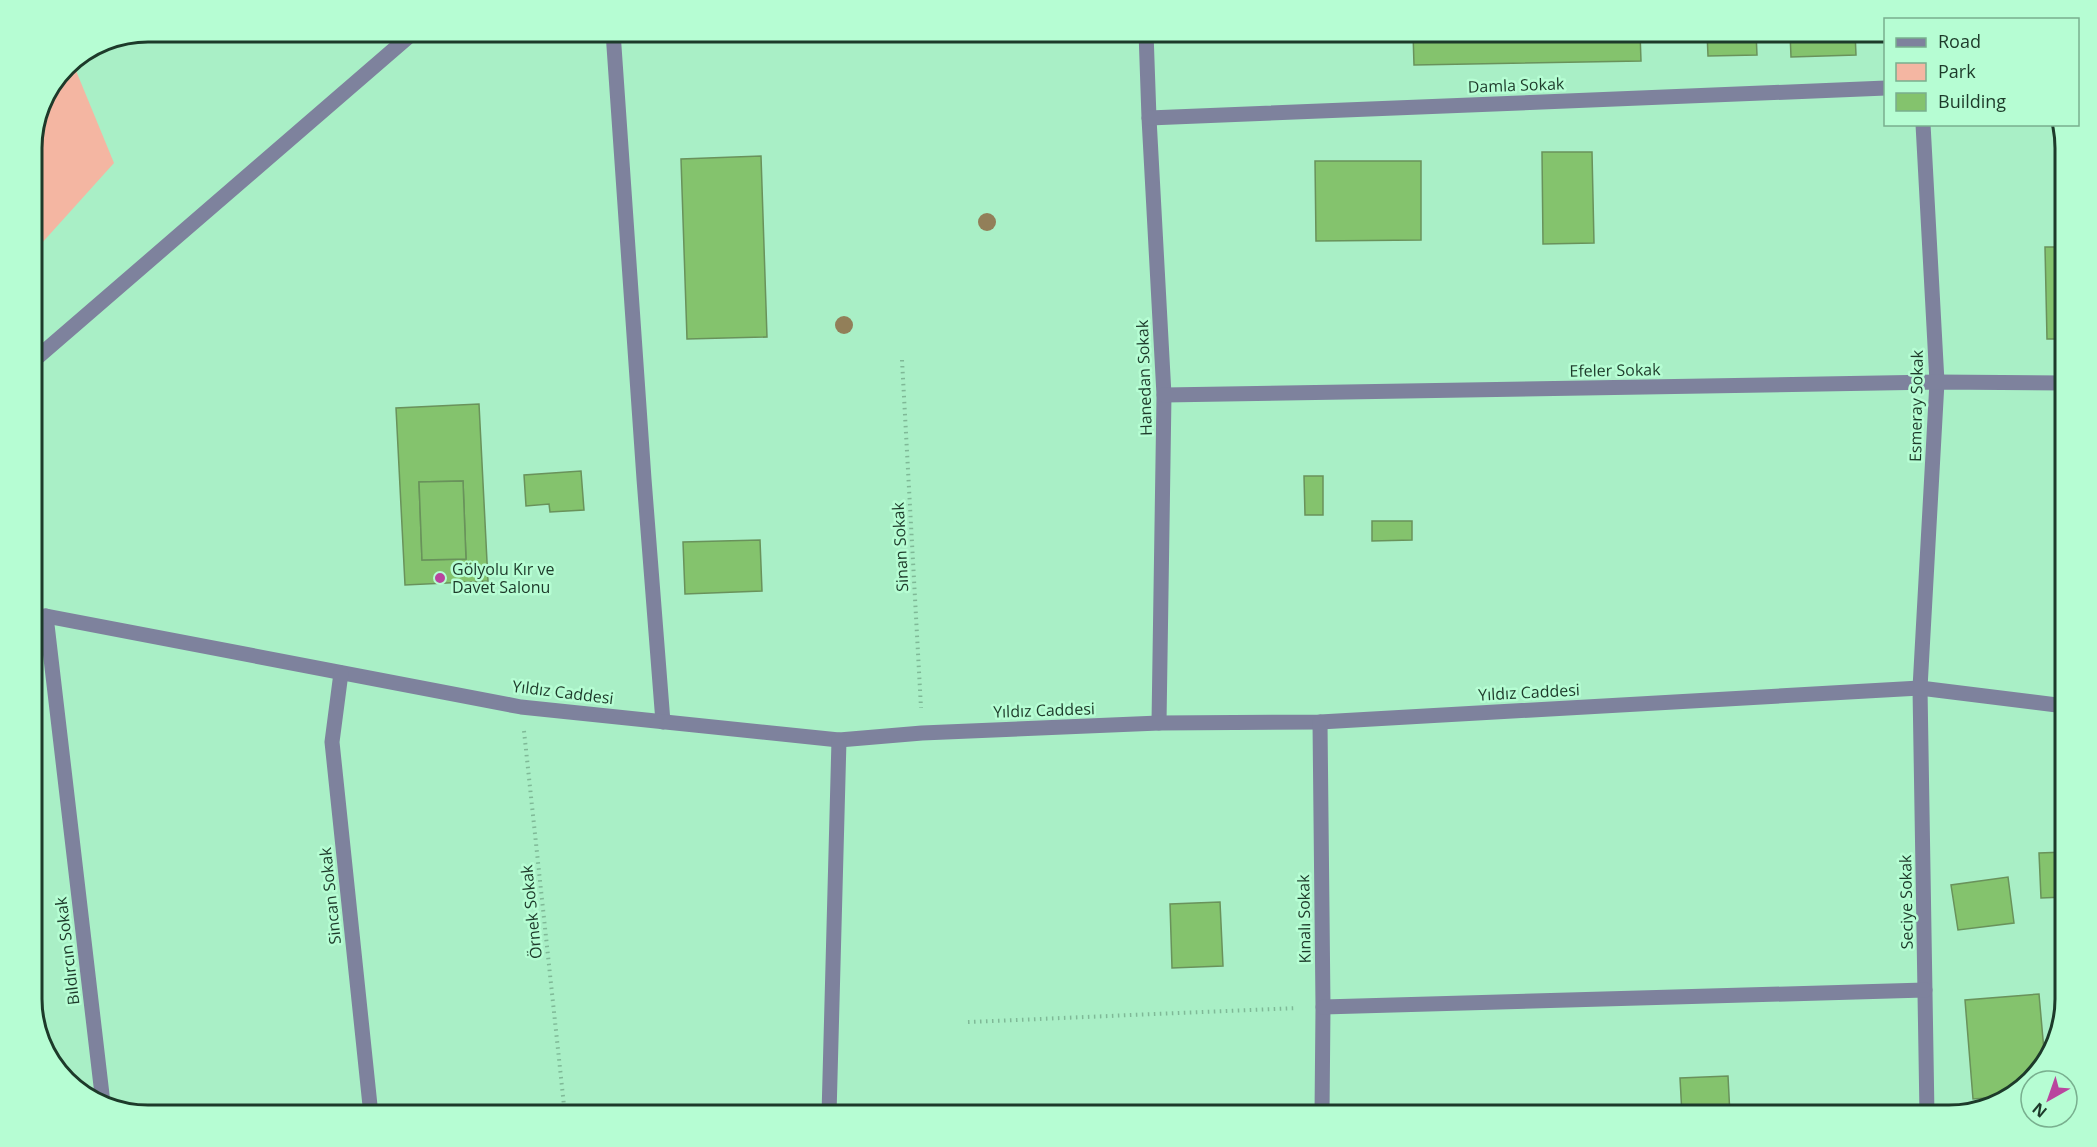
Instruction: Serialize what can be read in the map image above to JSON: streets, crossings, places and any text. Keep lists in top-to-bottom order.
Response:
{
  "streets": {
    "street": [
      "Damla Sokak",
      "Efeler Sokak",
      "Hanedan Sokak",
      "Esmeray Sokak",
      "Yıldız Caddesi",
      "Sincan Sokak",
      "Seciye Sokak",
      "Kınalı Sokak",
      "Bıldırcın Sokak"
    ],
    "path": ["Sinan Sokak", "Örnek Sokak"]
  },
  "crossings": [
    ["Damla Sokak", "Hanedan Sokak"],
    ["Efeler Sokak", "Hanedan Sokak"],
    ["Efeler Sokak", "Esmeray Sokak"],
    ["Hanedan Sokak", "Yıldız Caddesi"],
    ["Esmeray Sokak", "Yıldız Caddesi"],
    ["Esmeray Sokak", "Seciye Sokak"],
    ["Sinan Sokak", "Yıldız Caddesi"],
    ["Yıldız Caddesi", "Sincan Sokak"],
    ["Yıldız Caddesi", "Seciye Sokak"],
    ["Yıldız Caddesi", "Örnek Sokak"],
    ["Yıldız Caddesi", "Kınalı Sokak"]
  ],
  "places": ["Gölyolu Kır ve Davet Salonu"],
  "legend": ["Road", "Park", "Building"],
  "north": "bottom left"
}
